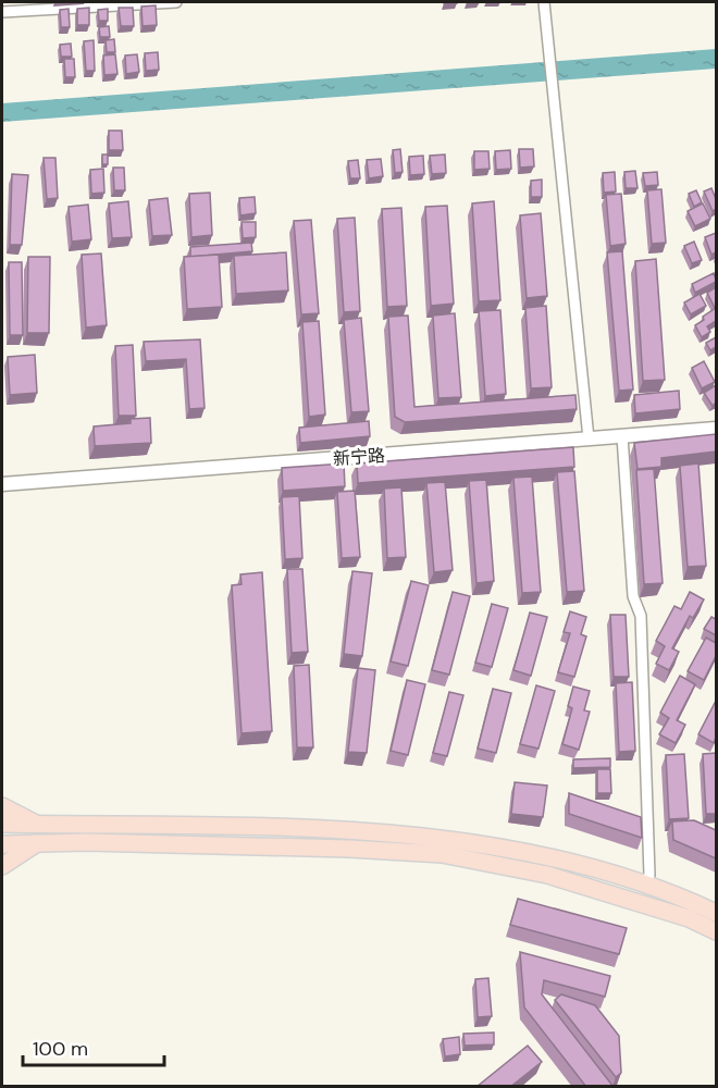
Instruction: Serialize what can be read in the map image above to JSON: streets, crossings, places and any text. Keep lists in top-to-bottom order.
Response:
{
  "streets": {
    "street": ["新宁路"]
  },
  "scale_bar": "100 m"
}
